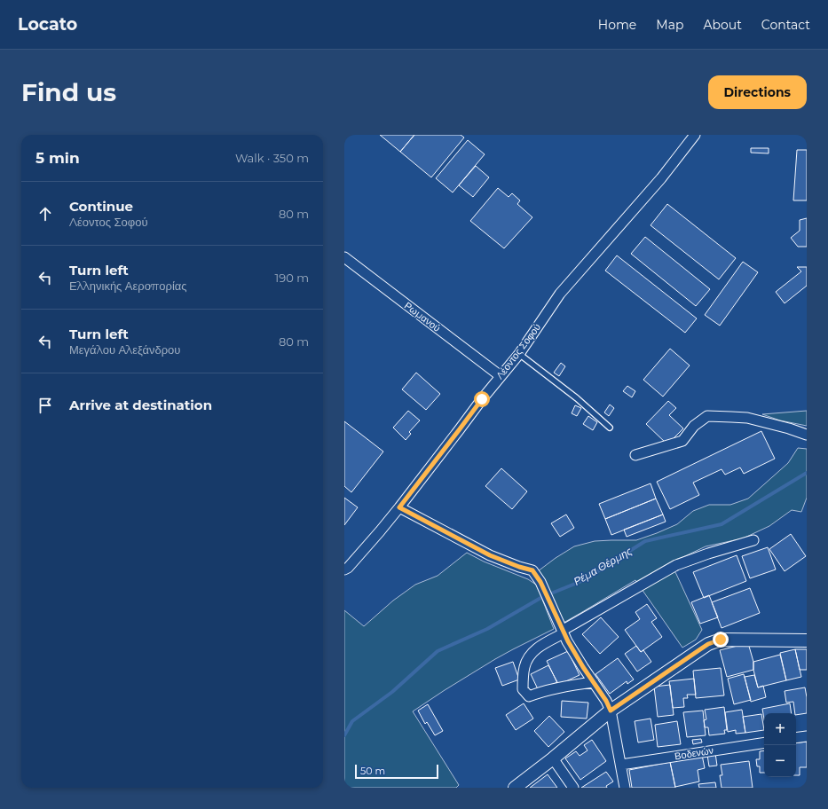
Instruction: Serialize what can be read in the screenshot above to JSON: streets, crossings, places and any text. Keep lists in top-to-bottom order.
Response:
{
  "streets": {
    "street": ["Ρωμανού", "Λέοντος Σοφού", "Βοδενών"]
  },
  "crossings": [
    ["Ρωμανού", "Λέοντος Σοφού"]
  ],
  "water": ["Ρέμα Θέρμης"],
  "scale_bar": "50 m",
  "page": {
    "header": "Locato",
    "nav": [
      "Home",
      "Map",
      "About",
      "Contact"
    ],
    "buttons": "Directions",
    "title": "Find us",
    "heading": ["5 min", "Walk · 350 m"],
    "list": [
      ["Continue", "Λέοντος Σοφού", "80 m"],
      ["Turn left", "Ελληνικής Αεροπορίας", "190 m"],
      ["Turn left", "Μεγάλου Αλεξάνδρου", "80 m"],
      "Arrive at destination"
    ],
    "map_buttons": ["+", "−"],
    "scale": "50 m"
  }
}
